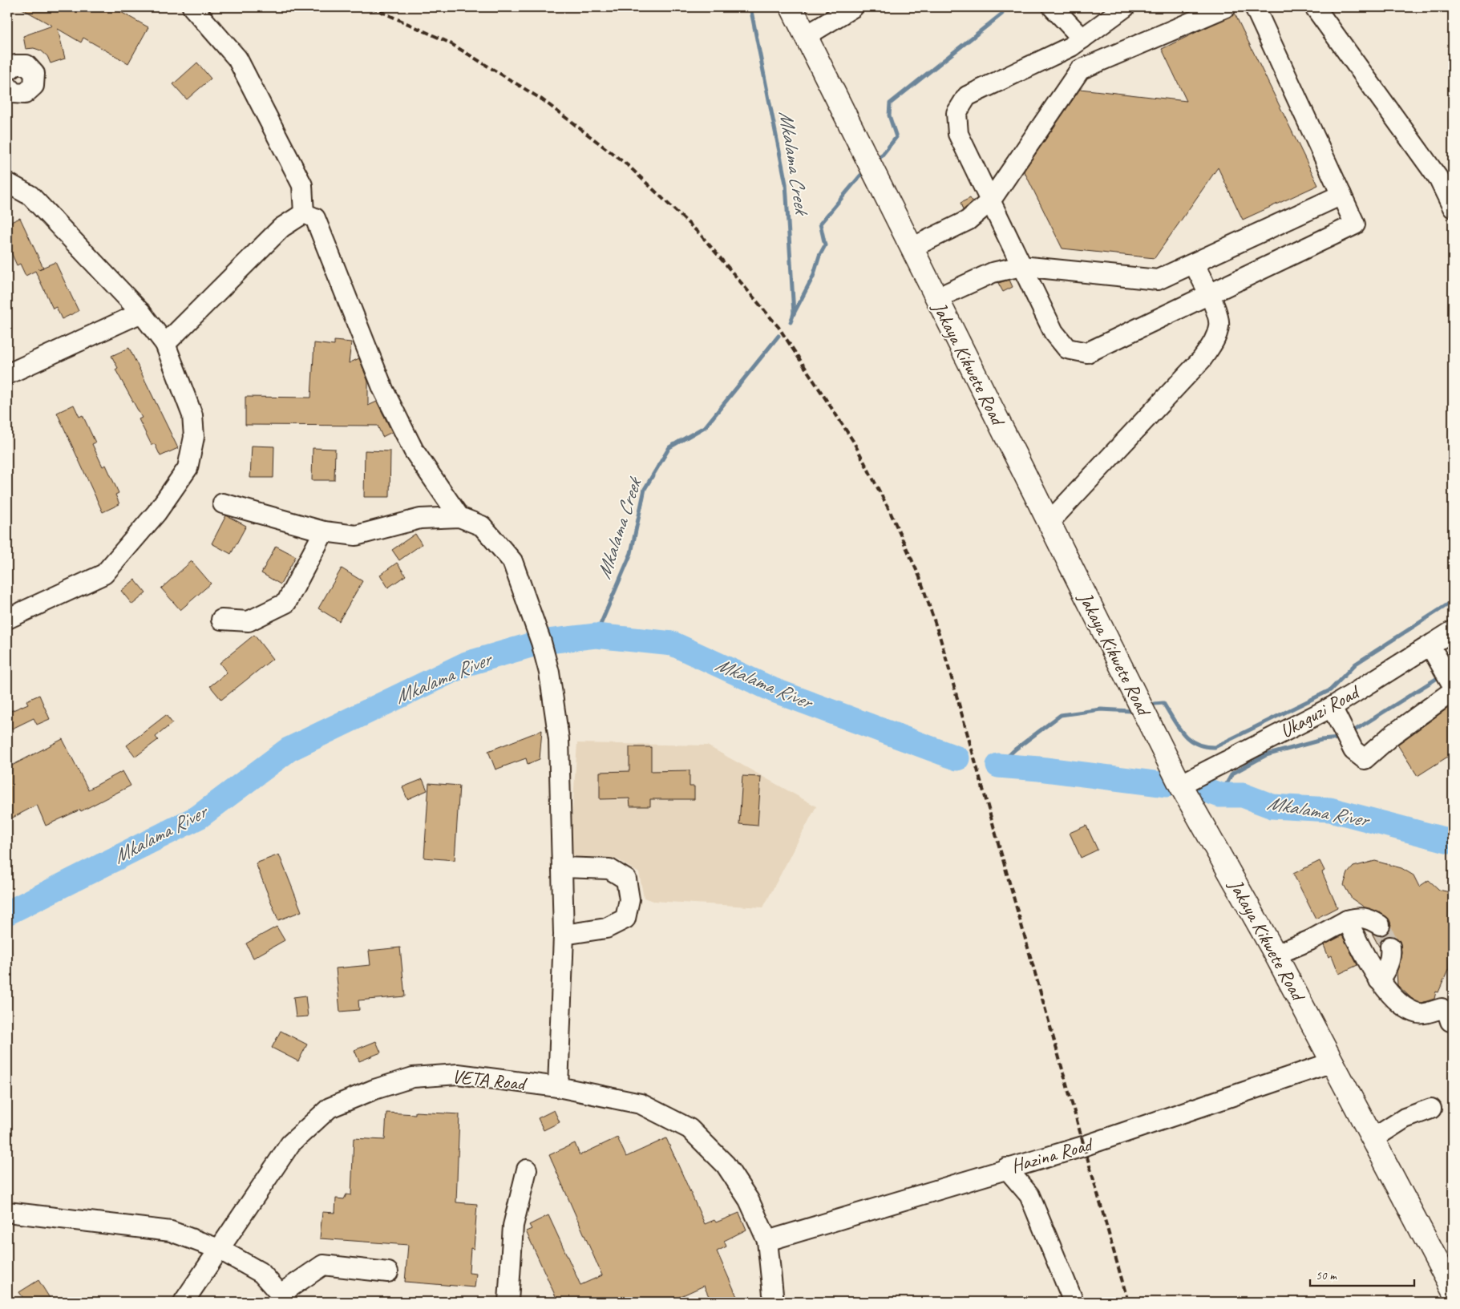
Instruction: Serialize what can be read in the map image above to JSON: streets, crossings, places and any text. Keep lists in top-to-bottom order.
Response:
{
  "streets": {
    "main road": ["Jakaya Kikwete Road"],
    "street": ["Ukaguzi Road", "VETA Road", "Hazina Road"]
  },
  "crossings": [
    ["Jakaya Kikwete Road", "Ukaguzi Road"],
    ["Jakaya Kikwete Road", "Hazina Road"],
    ["VETA Road", "Hazina Road"]
  ],
  "water": ["Mkalama Creek", "Mkalama River"],
  "scale_bar": "50 m"
}
